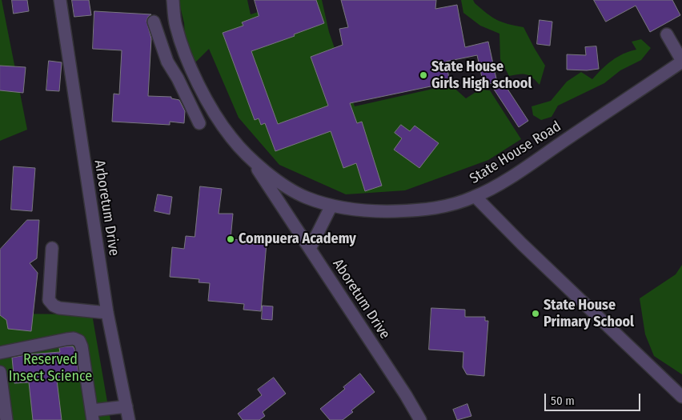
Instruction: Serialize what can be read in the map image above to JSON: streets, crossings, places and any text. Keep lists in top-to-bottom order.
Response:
{
  "streets": {
    "street": ["State House Road", "Arboretum Drive", "Aboretum Drive"]
  },
  "crossings": [
    ["State House Road", "Aboretum Drive"]
  ],
  "parks": ["Reserved Insect Science"],
  "places": ["State House Girls High school", "Compuera Academy", "State House Primary School"],
  "scale_bar": "50 m"
}
